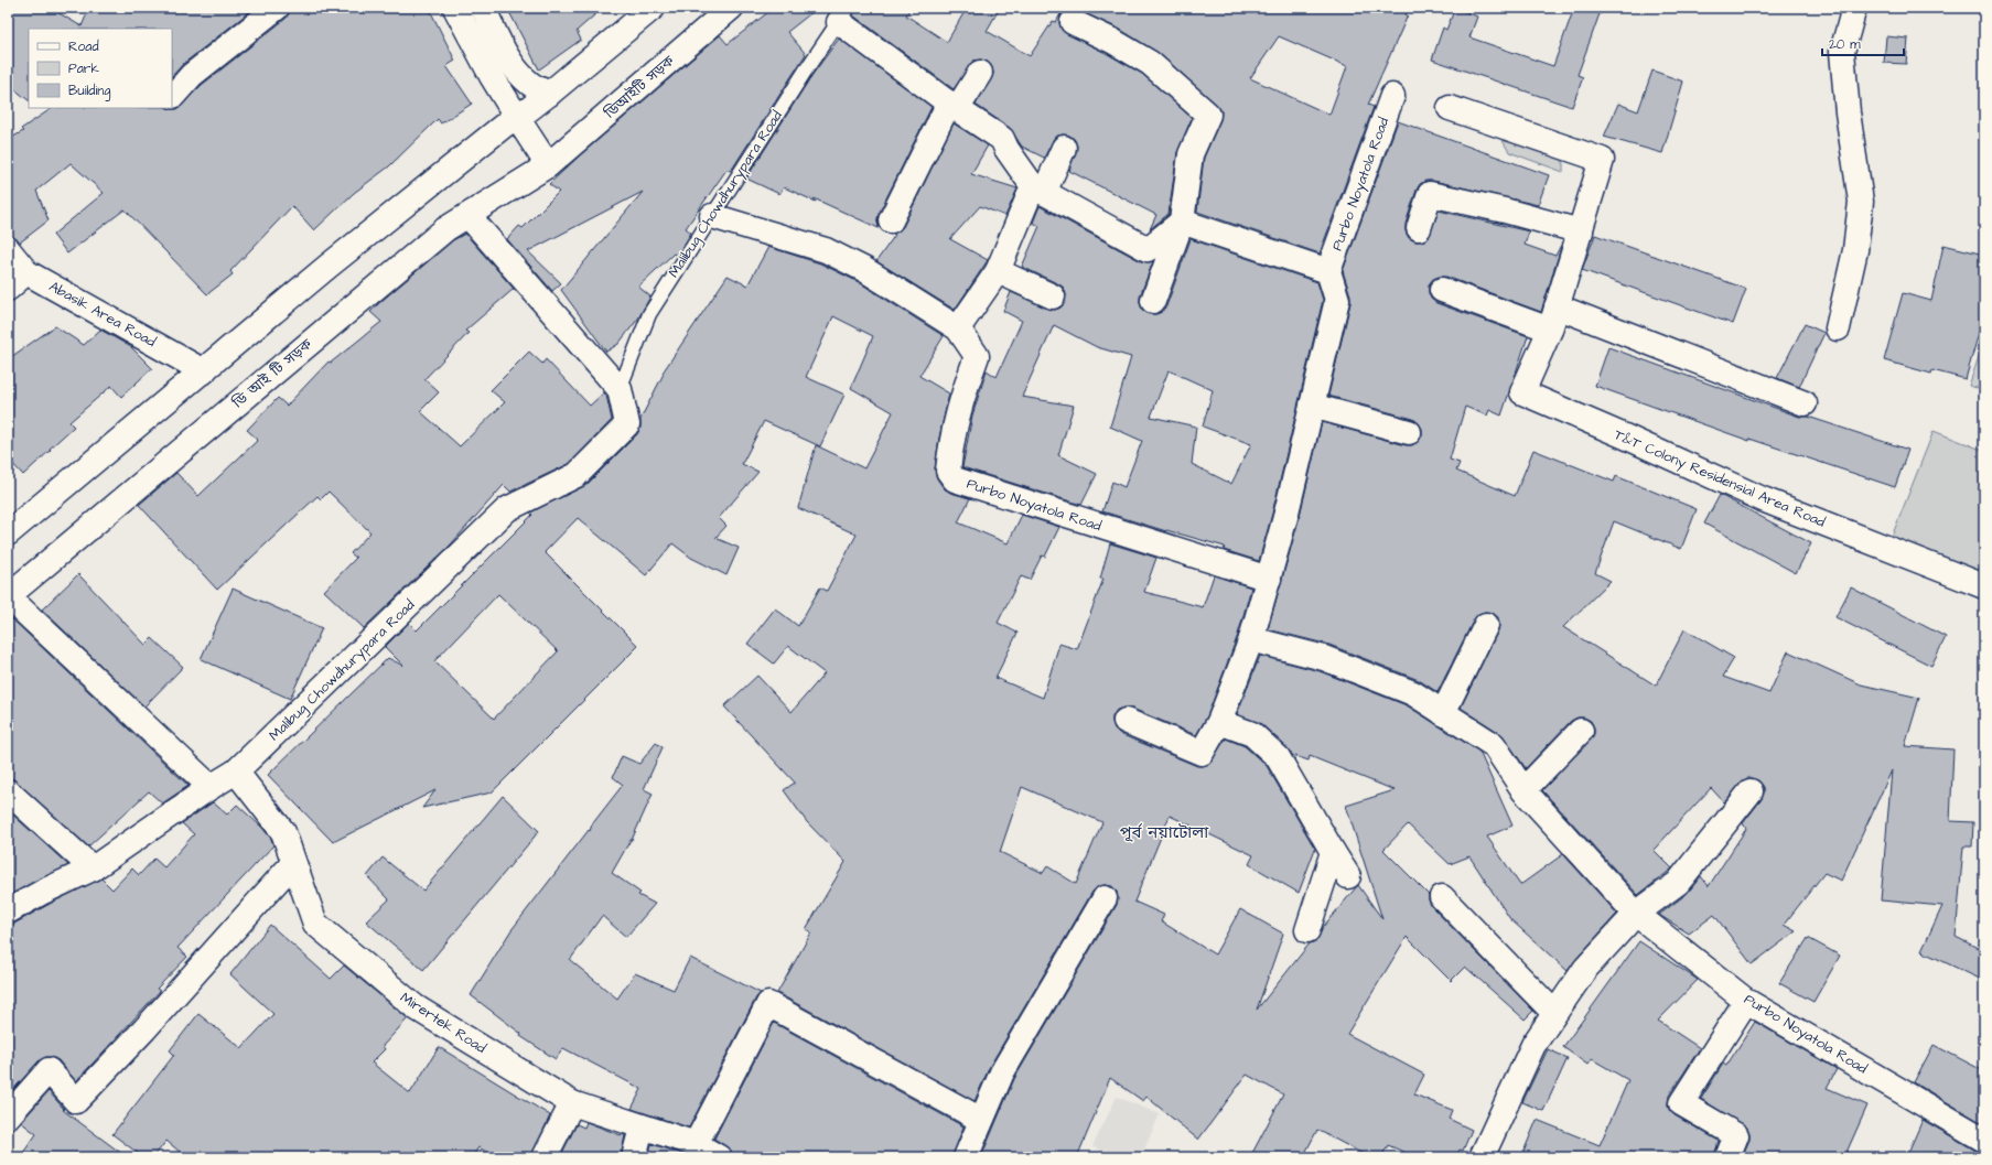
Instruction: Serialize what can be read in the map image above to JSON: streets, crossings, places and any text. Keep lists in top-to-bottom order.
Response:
{
  "streets": {
    "street": [
      "ডিআইটি সড়ক",
      "Purbo Noyatola Road",
      "Malibug Chowdhurypara Road",
      "Abasik Area Road",
      "ডি আই টি সড়ক",
      "T&T Colony Residensial Area Road",
      "Mirertek Road"
    ]
  },
  "crossings": [
    ["ডিআইটি সড়ক", "ডি আই টি সড়ক"],
    ["Purbo Noyatola Road", "Malibug Chowdhurypara Road"],
    ["Malibug Chowdhurypara Road", "ডি আই টি সড়ক"],
    ["Malibug Chowdhurypara Road", "Mirertek Road"]
  ],
  "districts": ["পূর্ব নয়াটোলা"],
  "legend": ["Road", "Park", "Building"],
  "scale_bar": "20 m"
}
